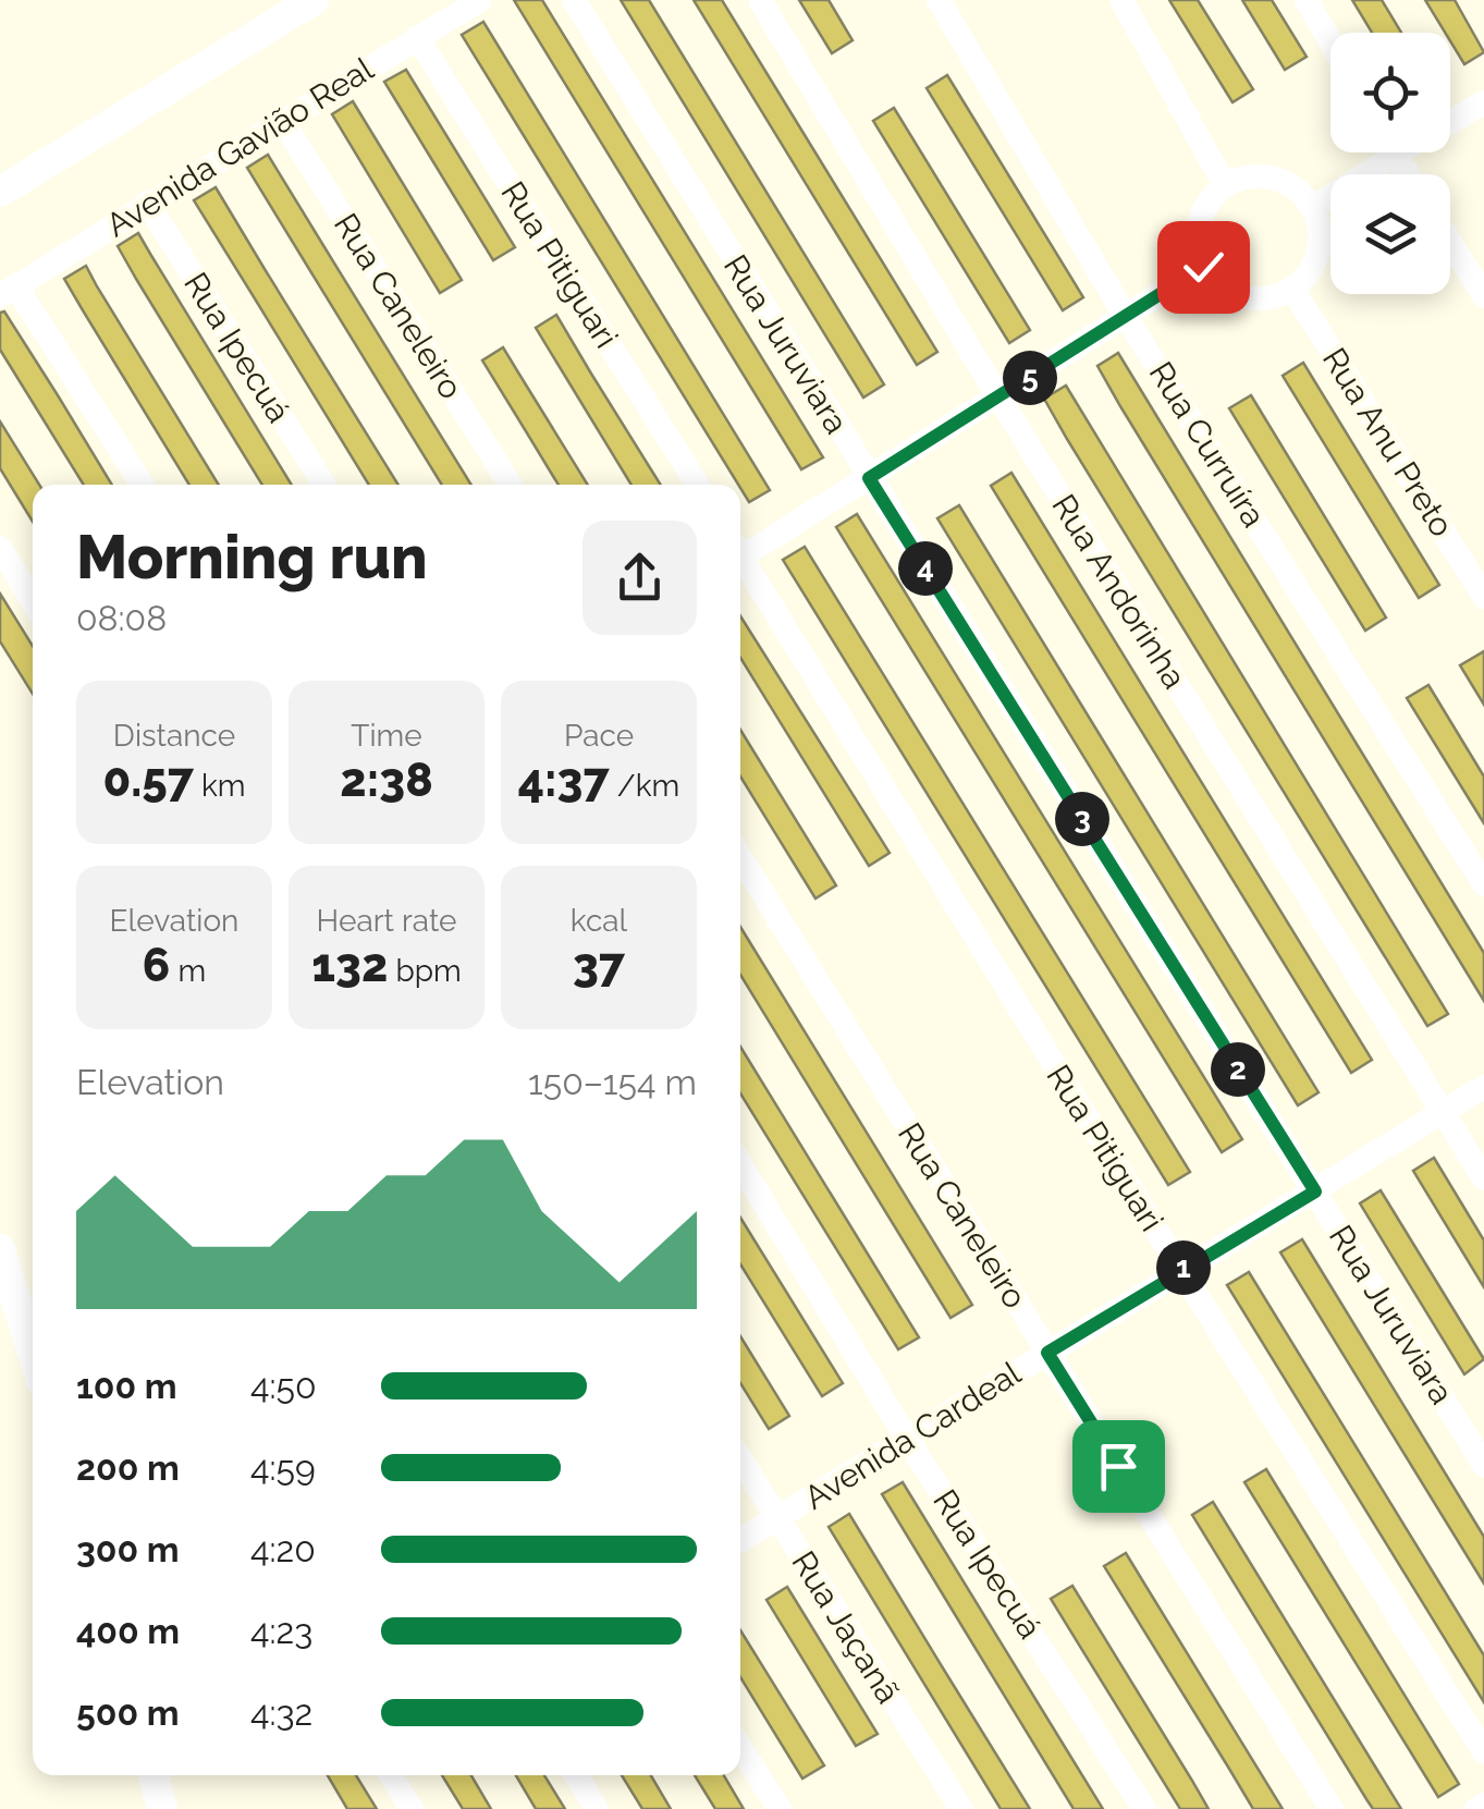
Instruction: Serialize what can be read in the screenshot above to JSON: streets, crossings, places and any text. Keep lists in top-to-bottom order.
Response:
{
  "streets": {
    "street": [
      "Avenida Gavião Real",
      "Rua Pitiguari",
      "Rua Caneleiro",
      "Rua Juruviara",
      "Rua Ipecuá",
      "Rua Anu Preto",
      "Rua Curruíra",
      "Rua Andorinha",
      "Avenida Cardeal",
      "Rua Jaçanã"
    ]
  },
  "crossings": [
    ["Avenida Gavião Real", "Rua Pitiguari"],
    ["Avenida Gavião Real", "Rua Caneleiro"],
    ["Avenida Gavião Real", "Rua Ipecuá"],
    ["Rua Pitiguari", "Avenida Cardeal"],
    ["Rua Caneleiro", "Avenida Cardeal"],
    ["Rua Juruviara", "Avenida Cardeal"],
    ["Rua Ipecuá", "Avenida Cardeal"],
    ["Rua Andorinha", "Avenida Cardeal"],
    ["Avenida Cardeal", "Rua Jaçanã"]
  ],
  "page": {
    "pins": [
      "5",
      "4",
      "3",
      "2",
      "1"
    ],
    "heading": ["Morning run", "08:08"],
    "stats": [
      ["Distance", "0.57 km"],
      ["Time", "2:38"],
      ["Pace", "4:37 /km"],
      ["Elevation", "6 m"],
      ["Heart rate", "132 bpm"],
      ["kcal", "37"]
    ],
    "chart": ["Elevation", "150–154 m"],
    "list": [
      {
        "name": "100 m",
        "note": "4:50"
      },
      {
        "name": "200 m",
        "note": "4:59"
      },
      {
        "name": "300 m",
        "note": "4:20"
      },
      {
        "name": "400 m",
        "note": "4:23"
      },
      {
        "name": "500 m",
        "note": "4:32"
      }
    ]
  }
}
